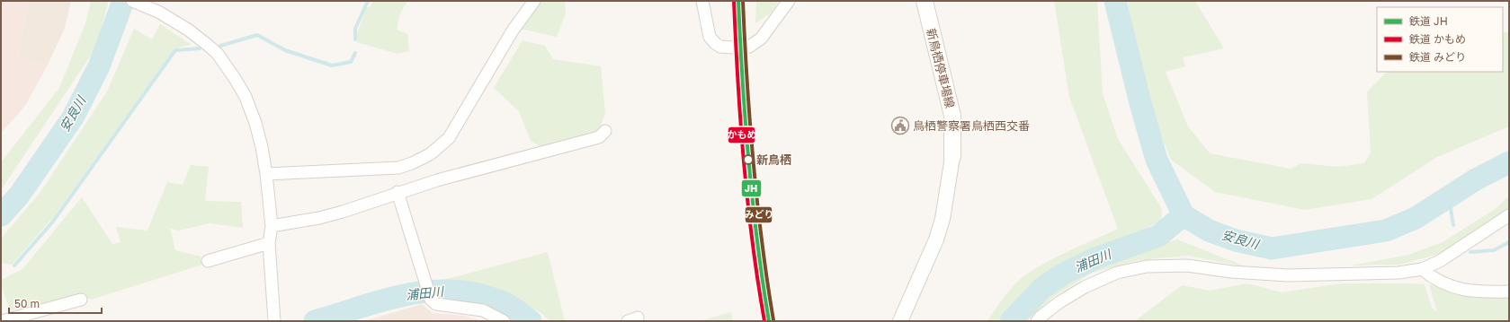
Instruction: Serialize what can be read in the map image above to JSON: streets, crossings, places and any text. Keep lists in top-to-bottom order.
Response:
{
  "streets": {
    "main road": ["新鳥栖停車場線"]
  },
  "water": ["安良川", "浦田川"],
  "places": {
    "public building": ["鳥栖警察署鳥栖西交番"],
    "other": ["新鳥栖"]
  },
  "lines": ["rail line JH", "rail line かもめ", "rail line みどり"],
  "legend": ["鉄道 JH", "鉄道 かもめ", "鉄道 みどり"],
  "scale_bar": "50 m"
}
